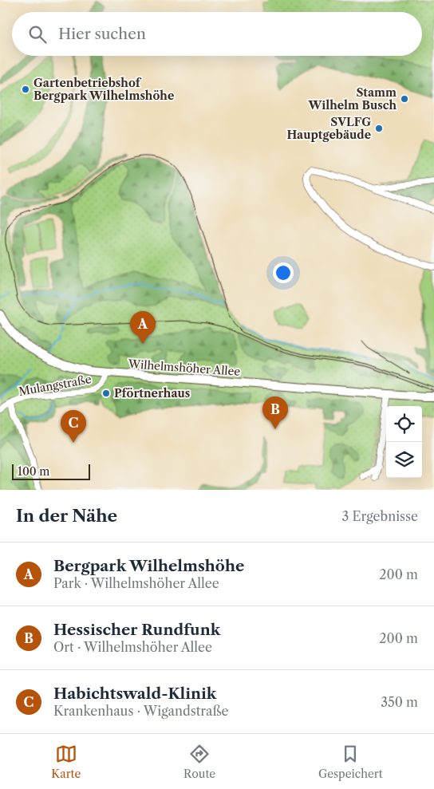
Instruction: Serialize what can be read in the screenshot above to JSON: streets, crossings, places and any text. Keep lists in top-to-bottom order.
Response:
{
  "streets": {
    "main road": ["Wilhelmshöher Allee"],
    "street": ["Mulangstraße"]
  },
  "crossings": [
    ["Wilhelmshöher Allee", "Mulangstraße"]
  ],
  "places": [
    "Gartenbetriebshof Bergpark Wilhelmshöhe",
    "Stamm Wilhelm Busch",
    "SVLFG Hauptgebäude",
    "Pförtnerhaus"
  ],
  "scale_bar": "100 m",
  "page": {
    "search": "Hier suchen",
    "pins": ["A", "B", "C"],
    "scale": "100 m",
    "heading": ["In der Nähe", "3 Ergebnisse"],
    "list": [
      {
        "mark": "A",
        "name": "Bergpark Wilhelmshöhe",
        "note": "Park · Wilhelmshöher Allee",
        "value": "200 m"
      },
      {
        "mark": "B",
        "name": "Hessischer Rundfunk",
        "note": "Ort · Wilhelmshöher Allee",
        "value": "200 m"
      },
      {
        "mark": "C",
        "name": "Habichtswald-Klinik",
        "note": "Krankenhaus · Wigandstraße",
        "value": "350 m"
      }
    ],
    "nav": ["Karte", "Route", "Gespeichert"]
  }
}
